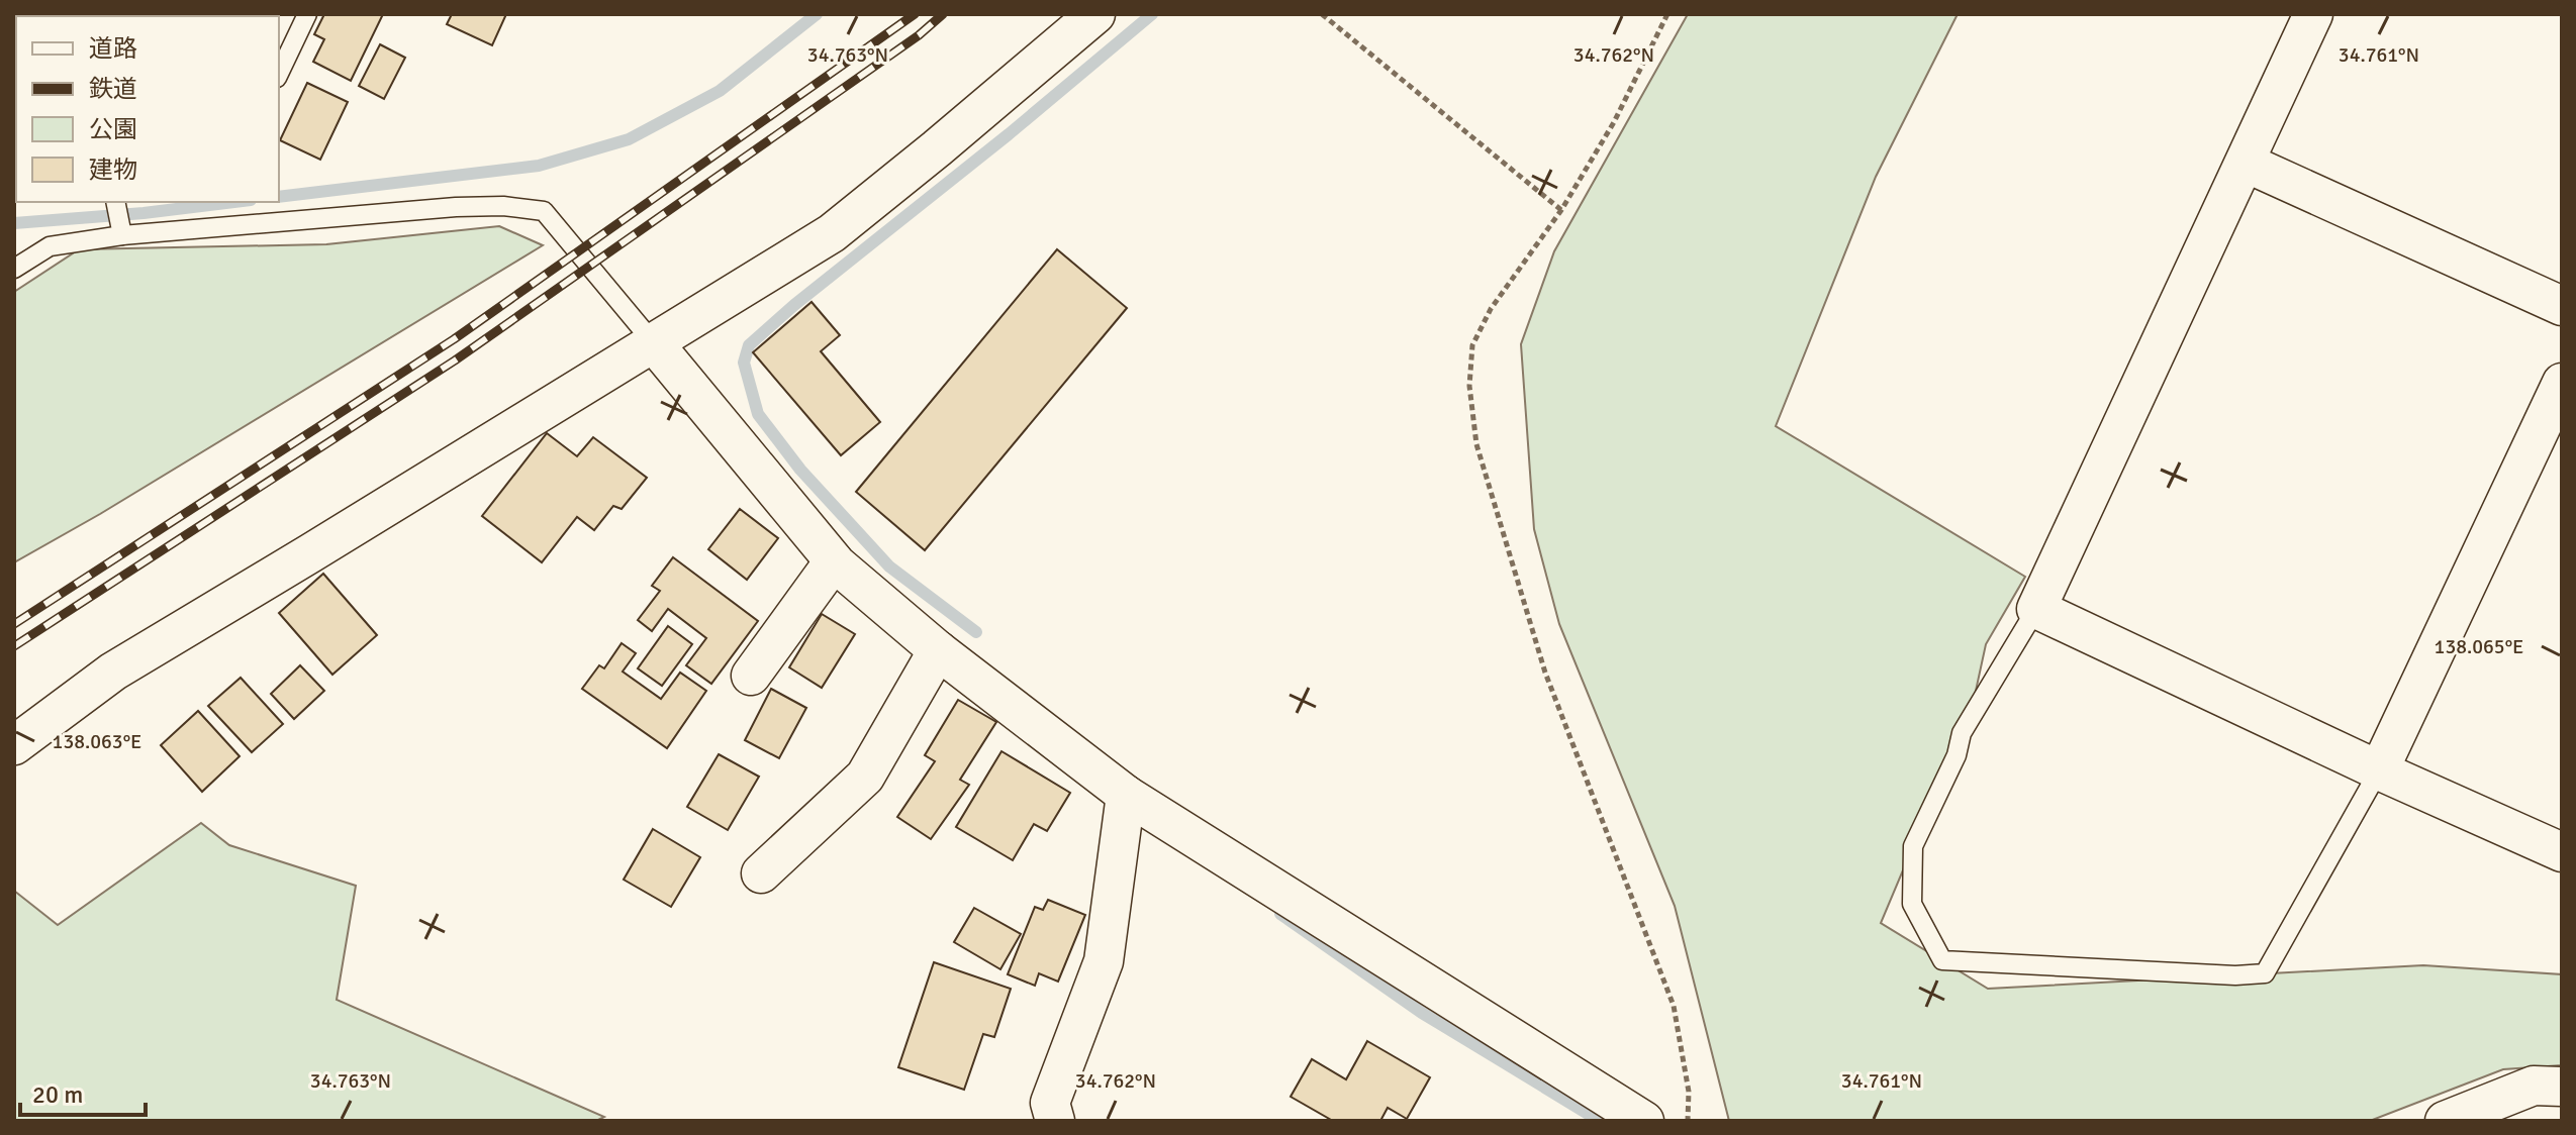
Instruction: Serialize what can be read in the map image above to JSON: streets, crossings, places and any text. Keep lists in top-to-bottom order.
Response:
{
  "legend": [
    "道路",
    "鉄道",
    "公園",
    "建物"
  ],
  "scale_bar": "20 m",
  "coordinates": [
    "34.763°N",
    "34.762°N",
    "34.761°N",
    "138.065°E",
    "138.063°E"
  ]
}
